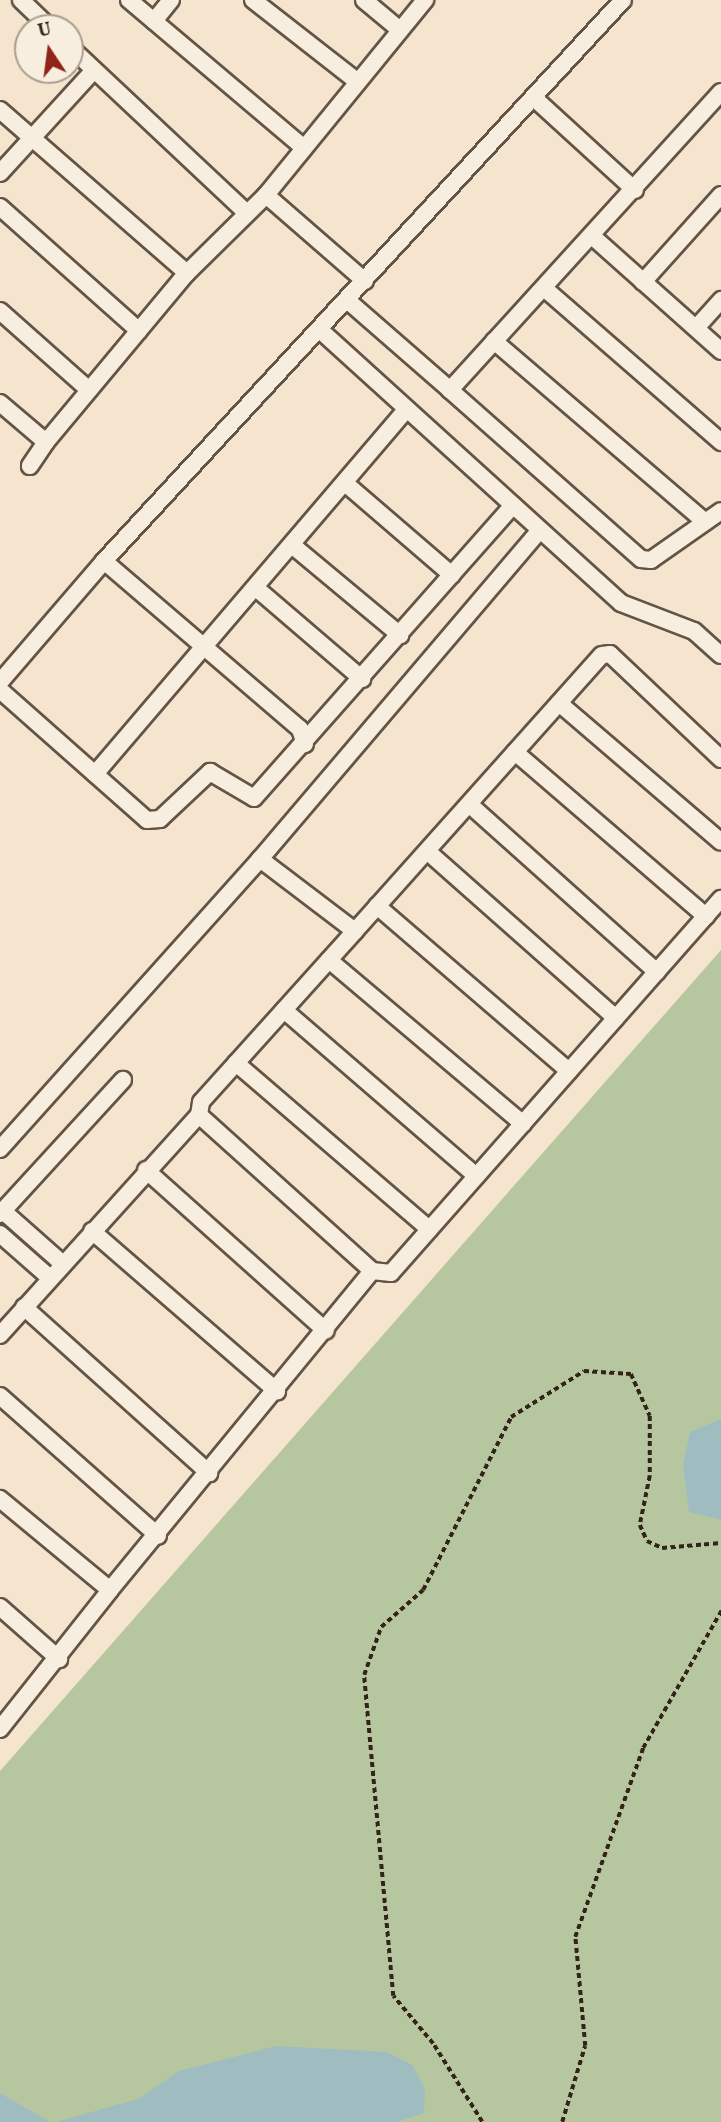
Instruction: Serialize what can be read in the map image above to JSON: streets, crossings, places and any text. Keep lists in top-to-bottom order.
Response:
{
  "north": "top"
}
